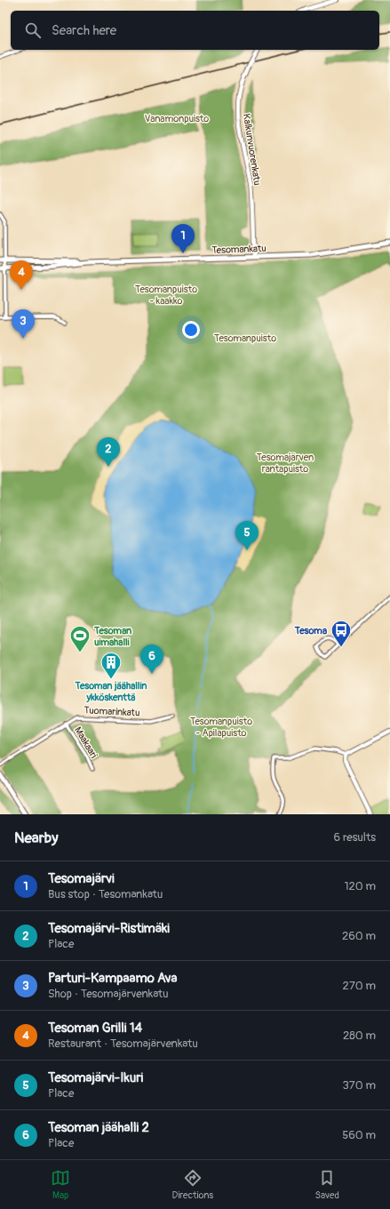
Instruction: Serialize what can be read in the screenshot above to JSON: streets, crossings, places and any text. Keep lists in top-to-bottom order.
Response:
{
  "streets": {
    "main road": ["Tesomankatu"],
    "street": ["Kalkunvuorenkatu", "Tuomarinkatu", "Maakaari"]
  },
  "crossings": [
    ["Kalkunvuorenkatu", "Tesomankatu"],
    ["Tuomarinkatu", "Maakaari"]
  ],
  "parks": [
    "Vanamonpuisto",
    "Tesomanpuisto - kaakko",
    "Tesomanpuisto",
    "Tesomajärven rantapuisto",
    "Tesomanpuisto - Apilapuisto"
  ],
  "places": {
    "bus stop": ["Tesoma"],
    "sports": ["Tesoman uimahalli"],
    "building": ["Tesoman jäähallin ykköskenttä"]
  },
  "page": {
    "search": "Search here",
    "pins": [
      "1",
      "4",
      "3",
      "2",
      "5",
      "6"
    ],
    "heading": ["Nearby", "6 results"],
    "list": [
      {
        "mark": "1",
        "name": "Tesomajärvi",
        "note": "Bus stop · Tesomankatu",
        "value": "120 m"
      },
      {
        "mark": "2",
        "name": "Tesomajärvi-Ristimäki",
        "note": "Place",
        "value": "260 m"
      },
      {
        "mark": "3",
        "name": "Parturi-Kampaamo Ava",
        "note": "Shop · Tesomajärvenkatu",
        "value": "270 m"
      },
      {
        "mark": "4",
        "name": "Tesoman Grilli 14",
        "note": "Restaurant · Tesomajärvenkatu",
        "value": "280 m"
      },
      {
        "mark": "5",
        "name": "Tesomajärvi-Ikuri",
        "note": "Place",
        "value": "370 m"
      },
      {
        "mark": "6",
        "name": "Tesoman jäähalli 2",
        "note": "Place",
        "value": "560 m"
      }
    ],
    "nav": ["Map", "Directions", "Saved"]
  }
}
